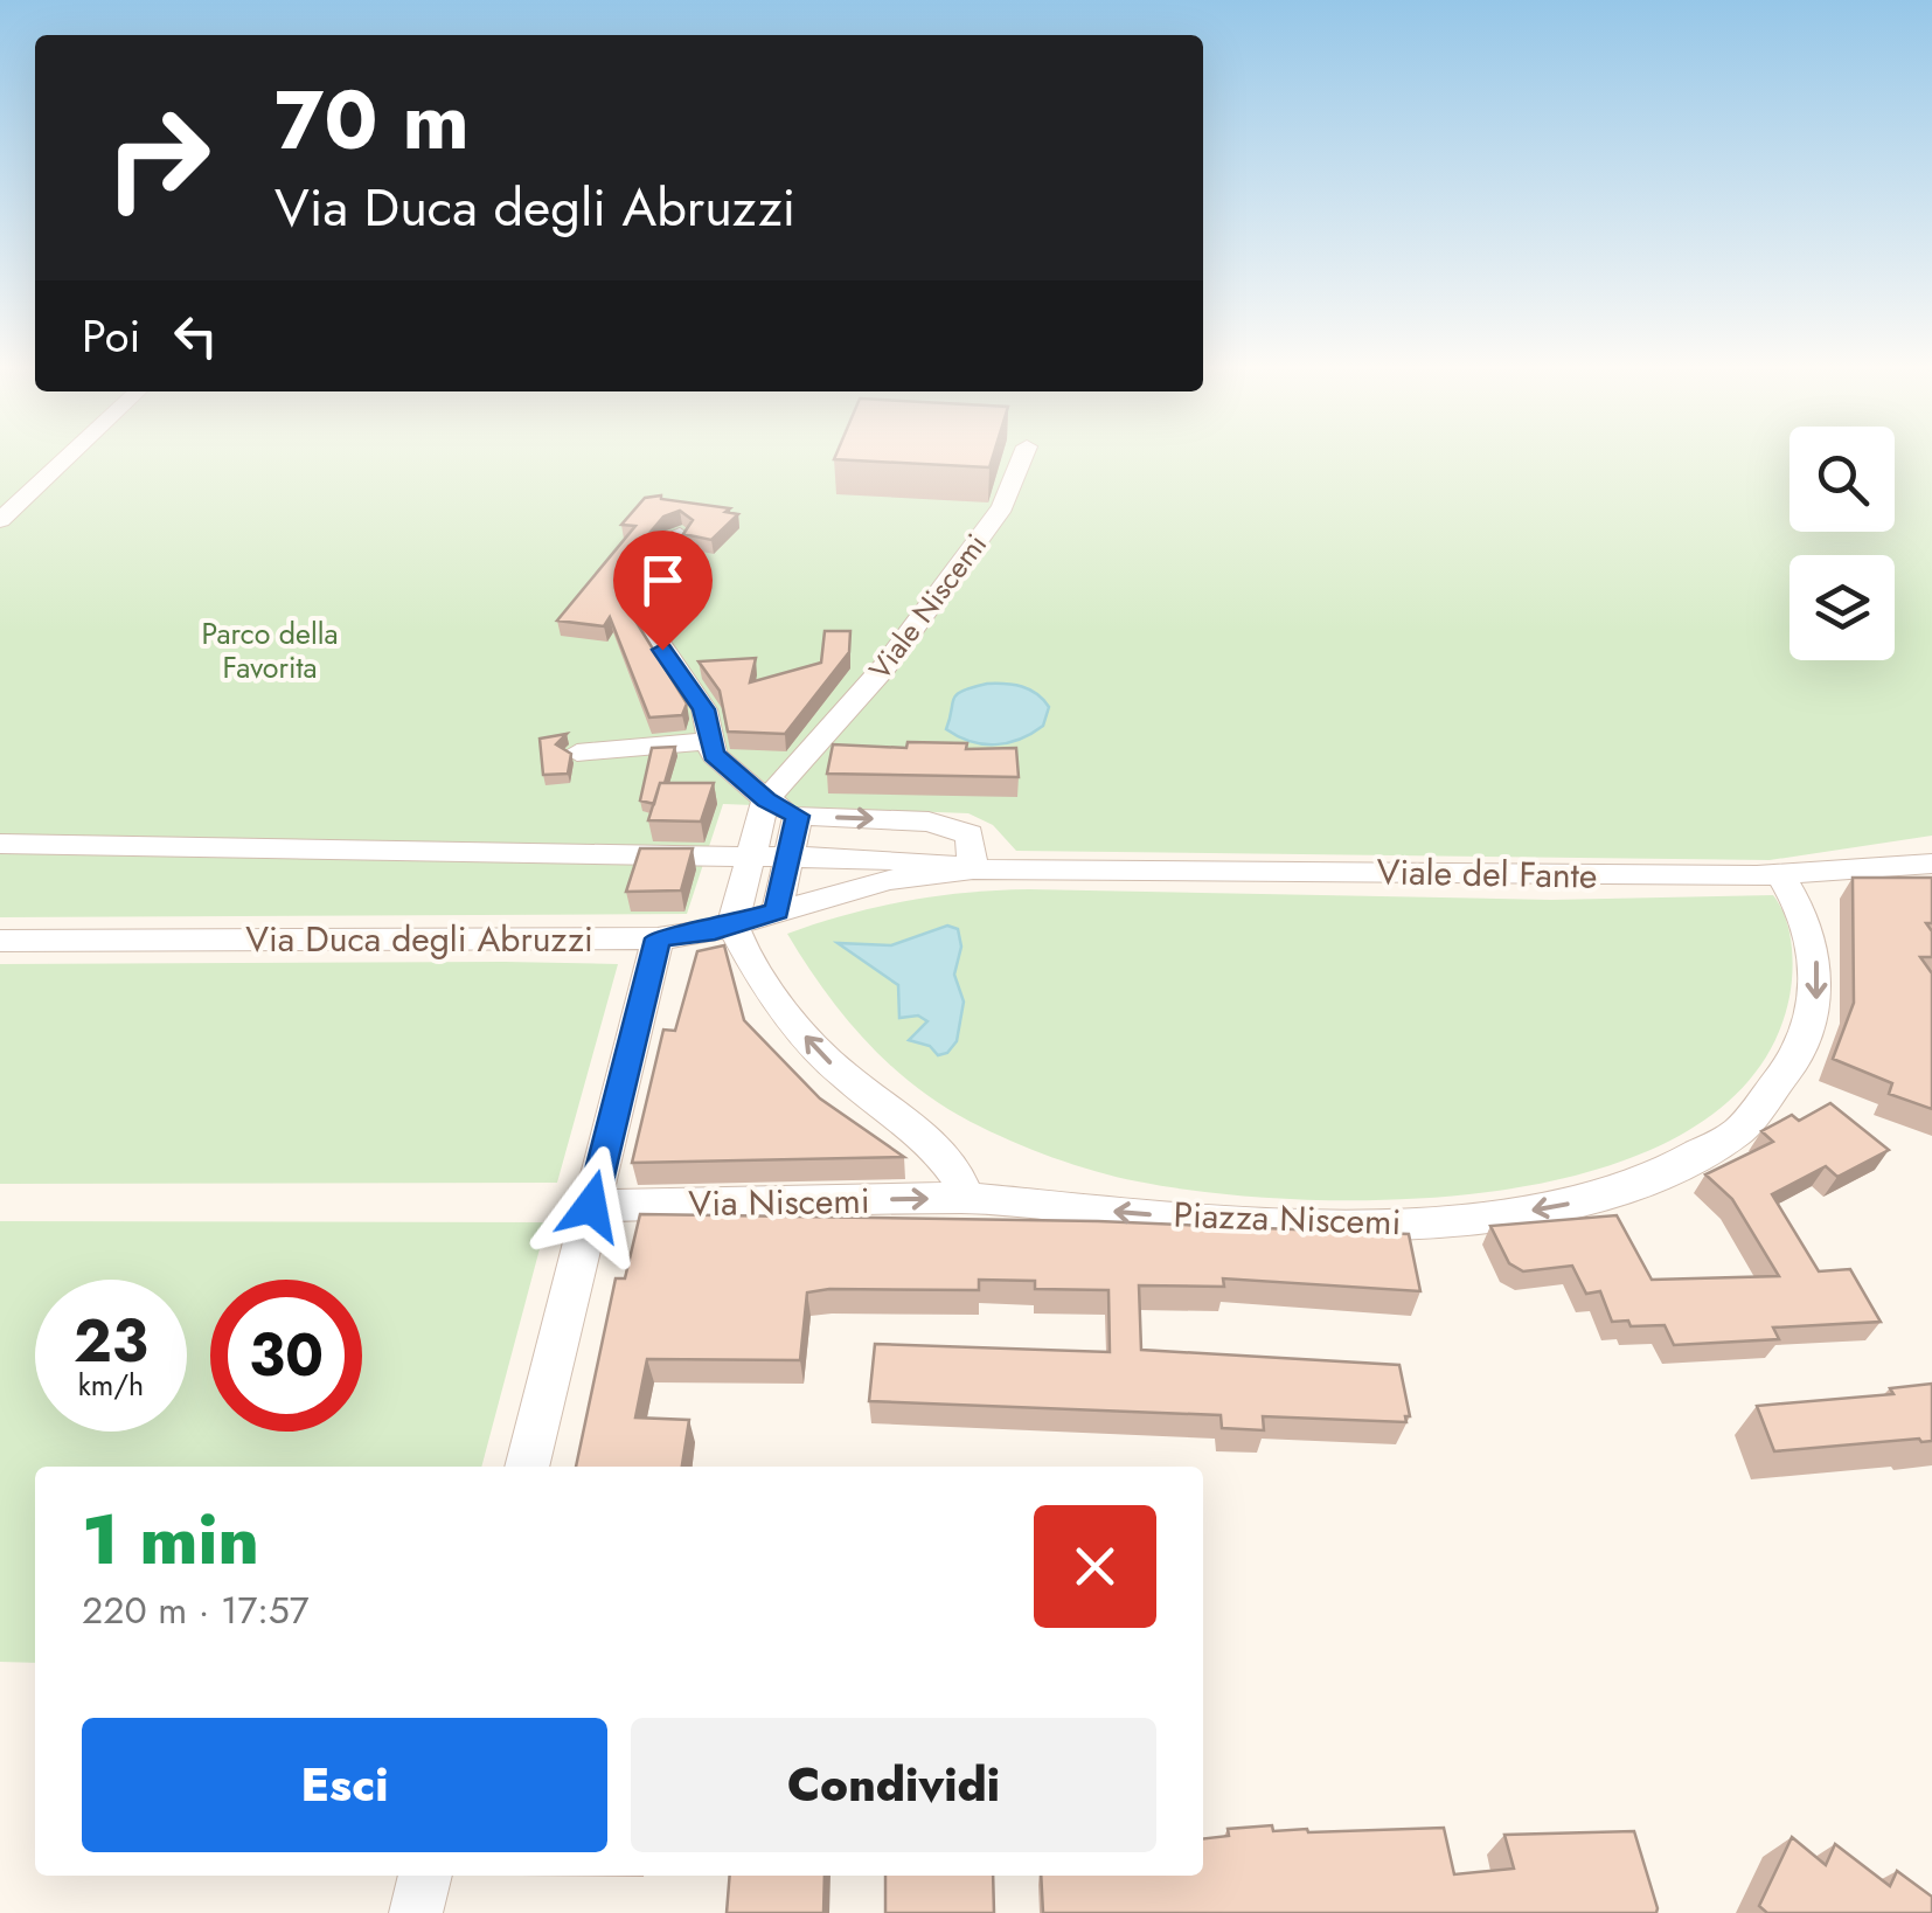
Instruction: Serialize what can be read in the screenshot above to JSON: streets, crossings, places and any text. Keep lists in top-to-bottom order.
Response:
{
  "streets": {
    "street": [
      "Viale Niscemi",
      "Viale del Fante",
      "Via Duca degli Abruzzi",
      "Via Niscemi",
      "Piazza Niscemi"
    ]
  },
  "crossings": [
    ["Viale del Fante", "Via Duca degli Abruzzi"],
    ["Viale del Fante", "Piazza Niscemi"],
    ["Via Niscemi", "Piazza Niscemi"]
  ],
  "one_way": ["Via Niscemi", "Piazza Niscemi"],
  "parks": ["Parco della Favorita"],
  "page": {
    "turn": ["70 m", "Via Duca degli Abruzzi"],
    "then": "Poi",
    "speed": "23 km/h",
    "limit": "30",
    "heading": ["1 min", "220 m · 17:57"],
    "buttons": ["Esci", "Condividi"]
  }
}
